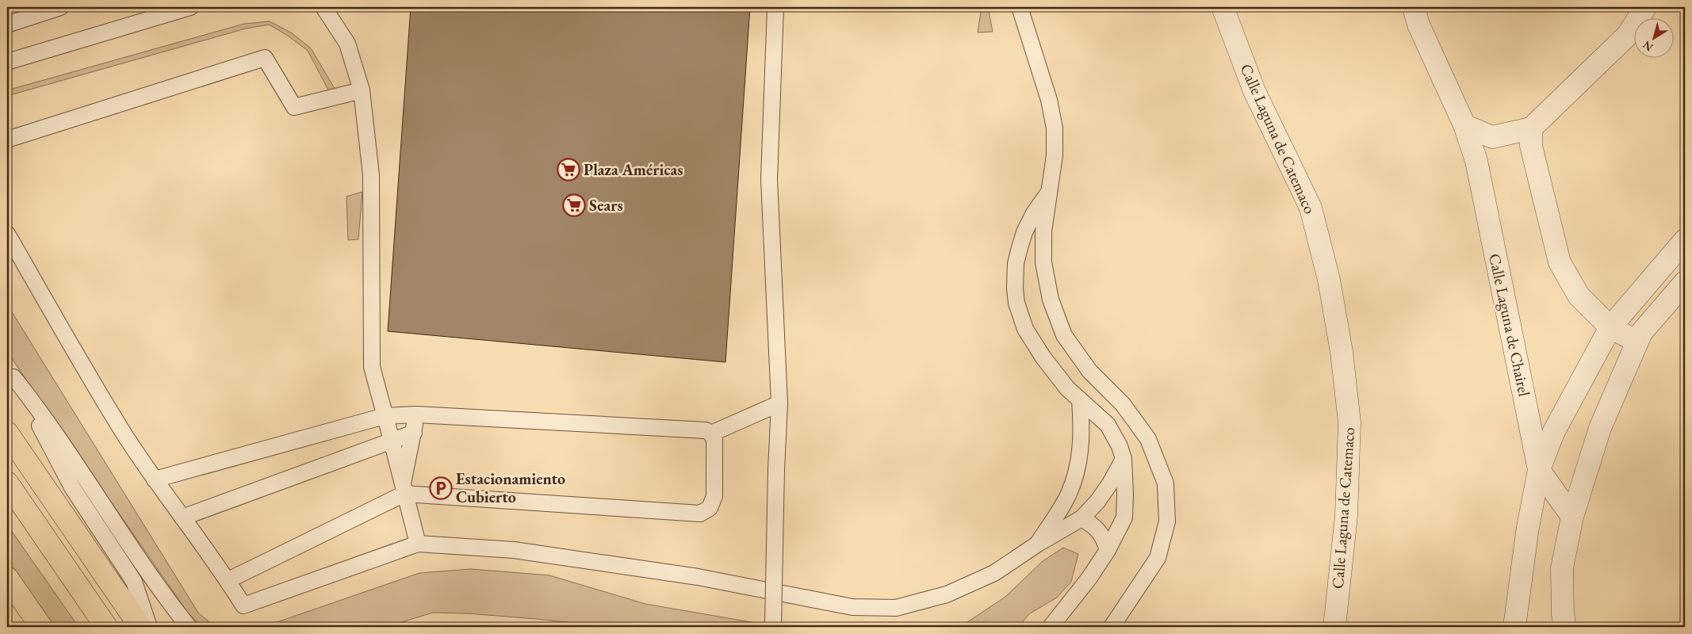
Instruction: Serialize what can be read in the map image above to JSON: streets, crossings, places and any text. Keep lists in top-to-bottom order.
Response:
{
  "streets": {
    "street": ["Calle Laguna de Catemaco", "Calle Laguna de Chairel"]
  },
  "places": {
    "supermarket": ["Plaza Américas", "Sears"],
    "parking": ["Estacionamiento Cubierto"]
  },
  "north": "bottom left"
}
